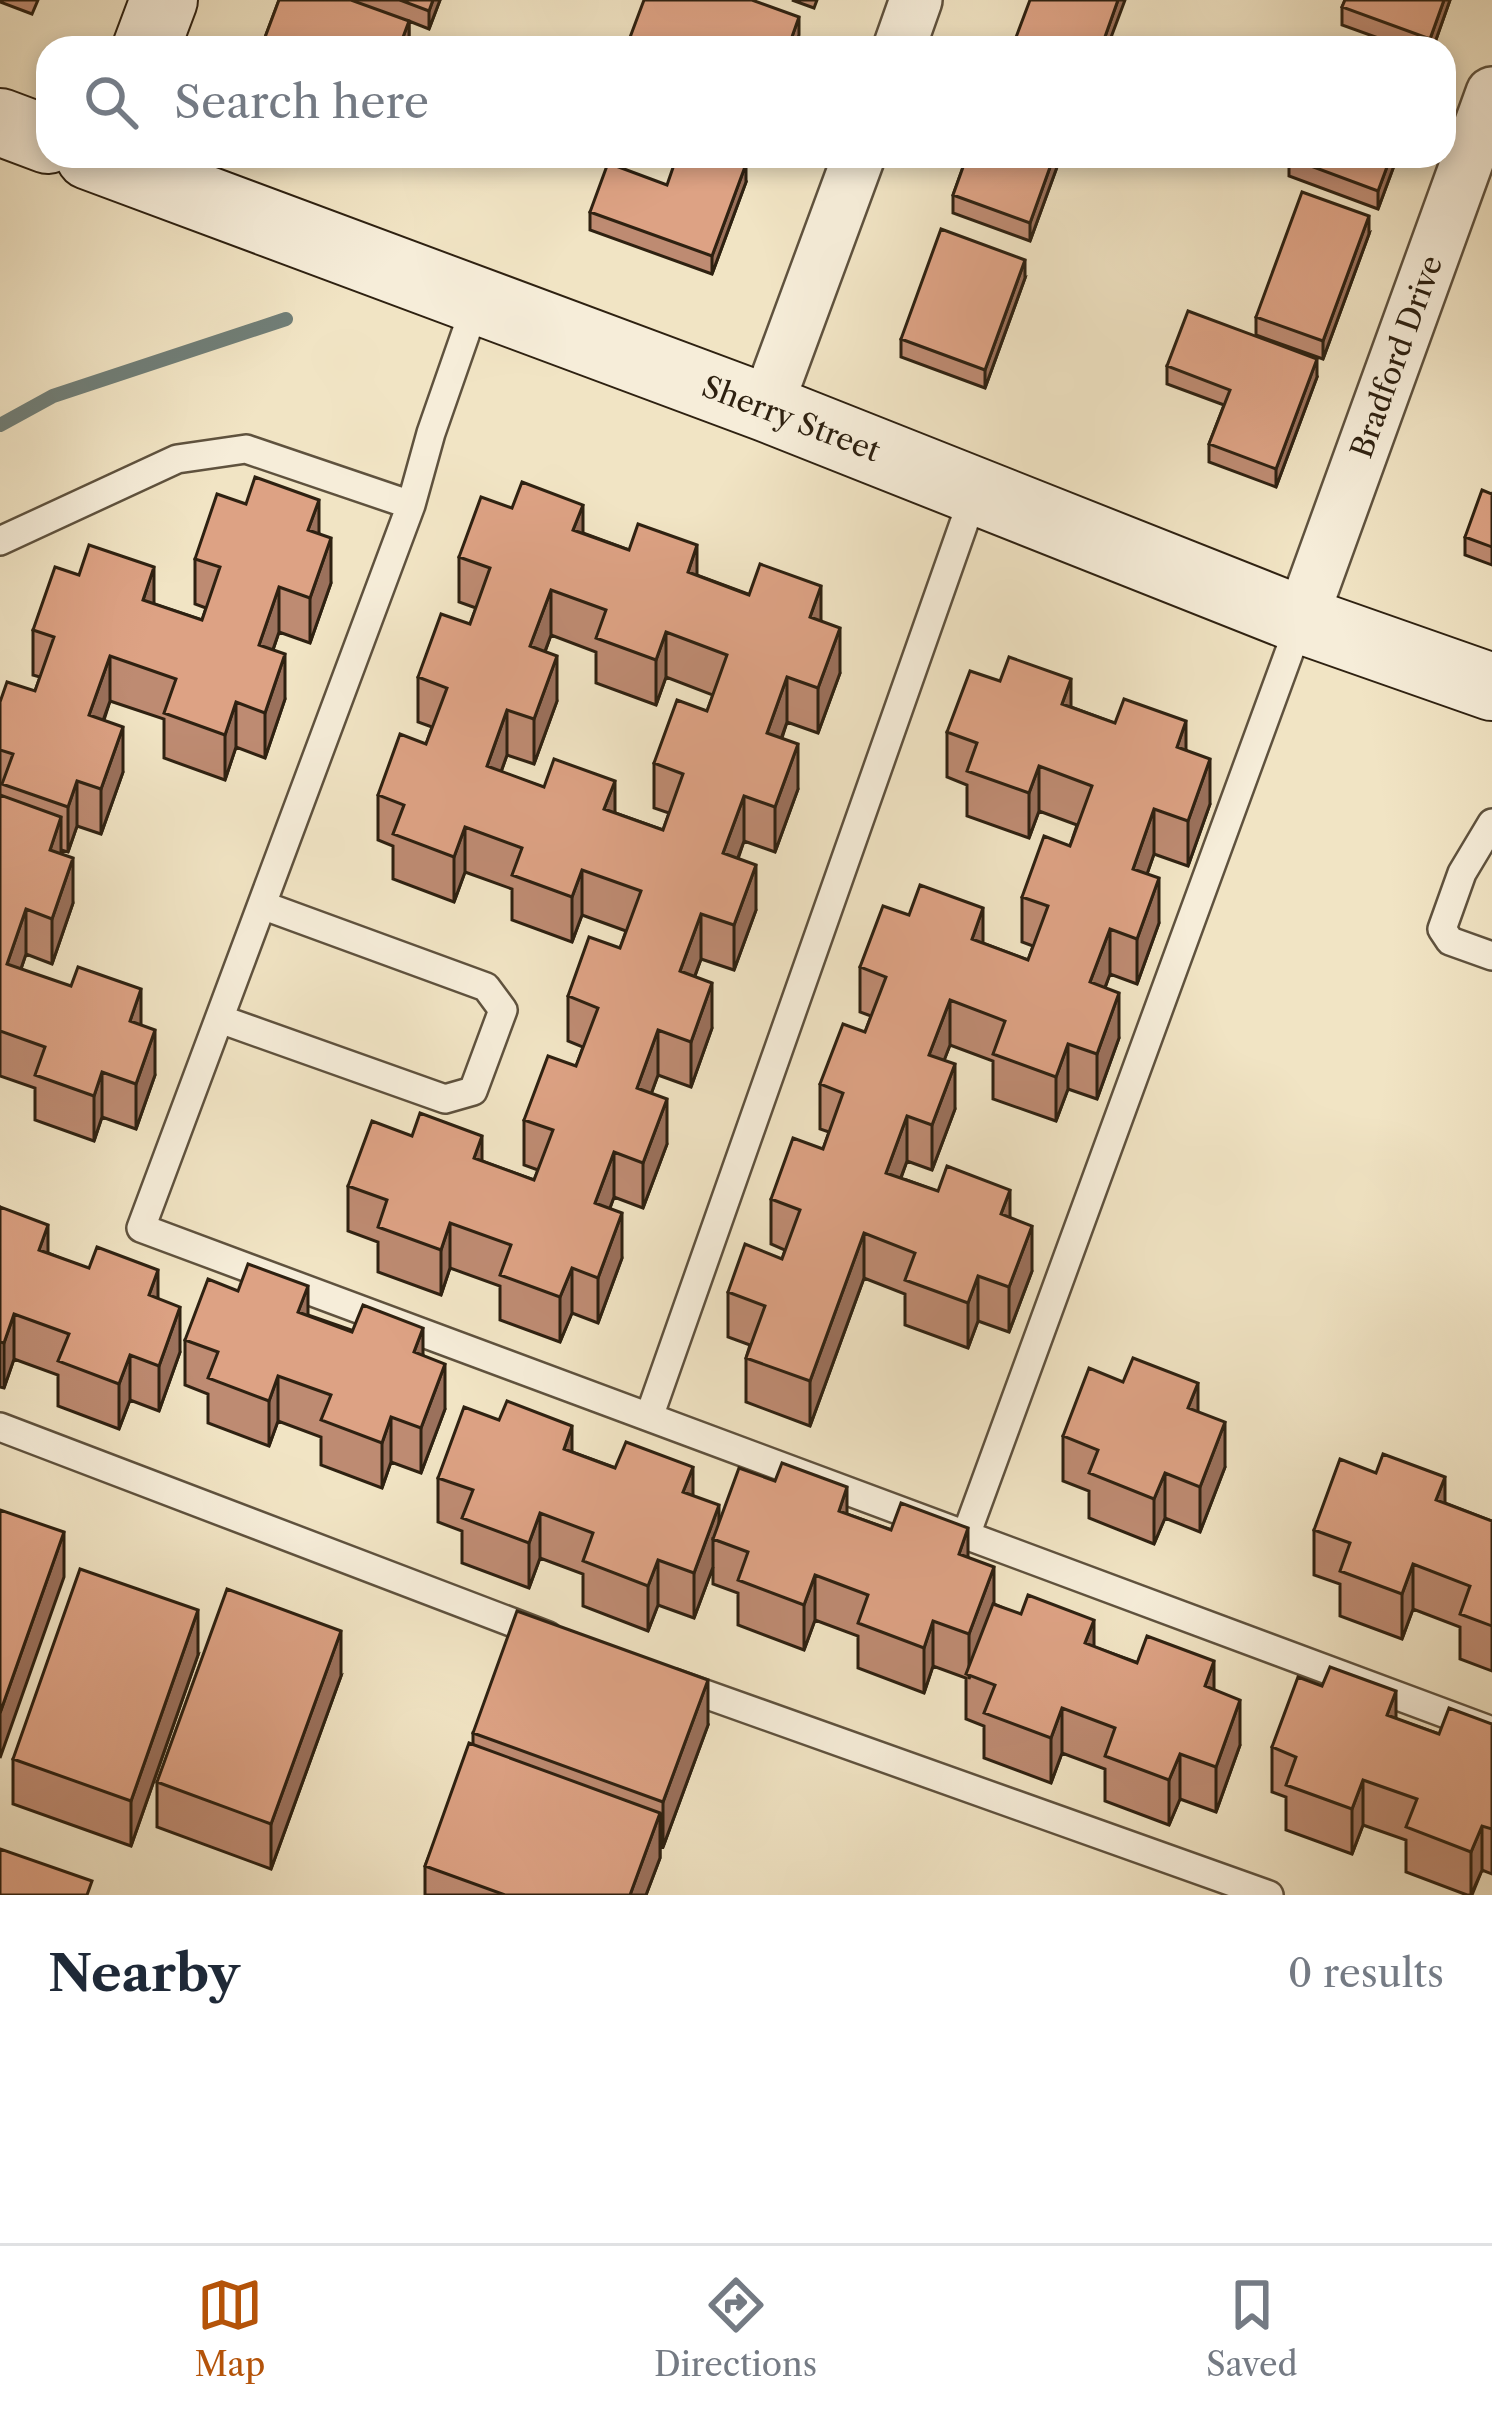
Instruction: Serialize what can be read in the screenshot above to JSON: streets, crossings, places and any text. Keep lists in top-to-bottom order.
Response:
{
  "streets": {
    "street": ["Bradford Drive", "Sherry Street"]
  },
  "crossings": [
    ["Bradford Drive", "Sherry Street"]
  ],
  "page": {
    "search": "Search here",
    "heading": ["Nearby", "0 results"],
    "nav": ["Map", "Directions", "Saved"]
  }
}
